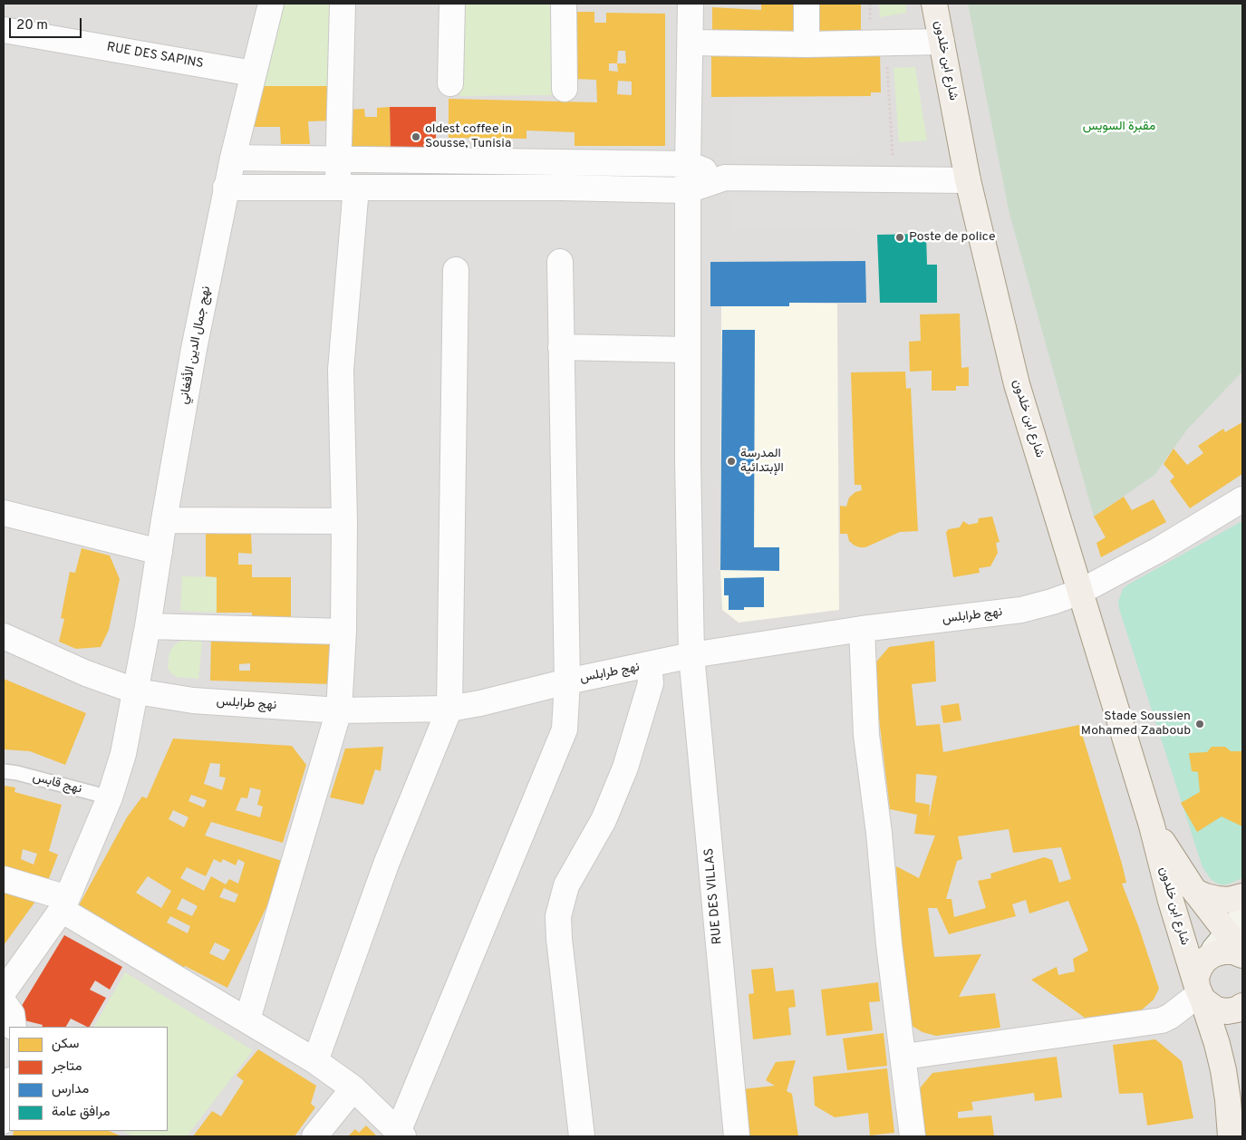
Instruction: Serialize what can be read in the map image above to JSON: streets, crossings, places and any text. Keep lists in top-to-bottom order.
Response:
{
  "streets": {
    "main road": ["شارع ابن خلدون"],
    "street": [
      "RUE DES SAPINS",
      "نهج جمال الدين الأفغاني",
      "نهج طرابلس",
      "RUE DES VILLAS"
    ],
    "lane": ["نهج قابس"]
  },
  "crossings": [
    ["RUE DES SAPINS", "نهج جمال الدين الأفغاني"],
    ["شارع ابن خلدون", "نهج طرابلس"],
    ["نهج جمال الدين الأفغاني", "نهج طرابلس"],
    ["نهج جمال الدين الأفغاني", "نهج قابس"],
    ["نهج طرابلس", "RUE DES VILLAS"]
  ],
  "parks": ["مقبرة السويس"],
  "places": [
    "oldest coffee in Sousse, Tunisia",
    "Poste de police",
    "المدرسة الإبتدائية",
    "Stade Soussien Mohamed Zaaboub"
  ],
  "legend": [
    "سكن",
    "متاجر",
    "مدارس",
    "مرافق عامة"
  ],
  "scale_bar": "20 m"
}
